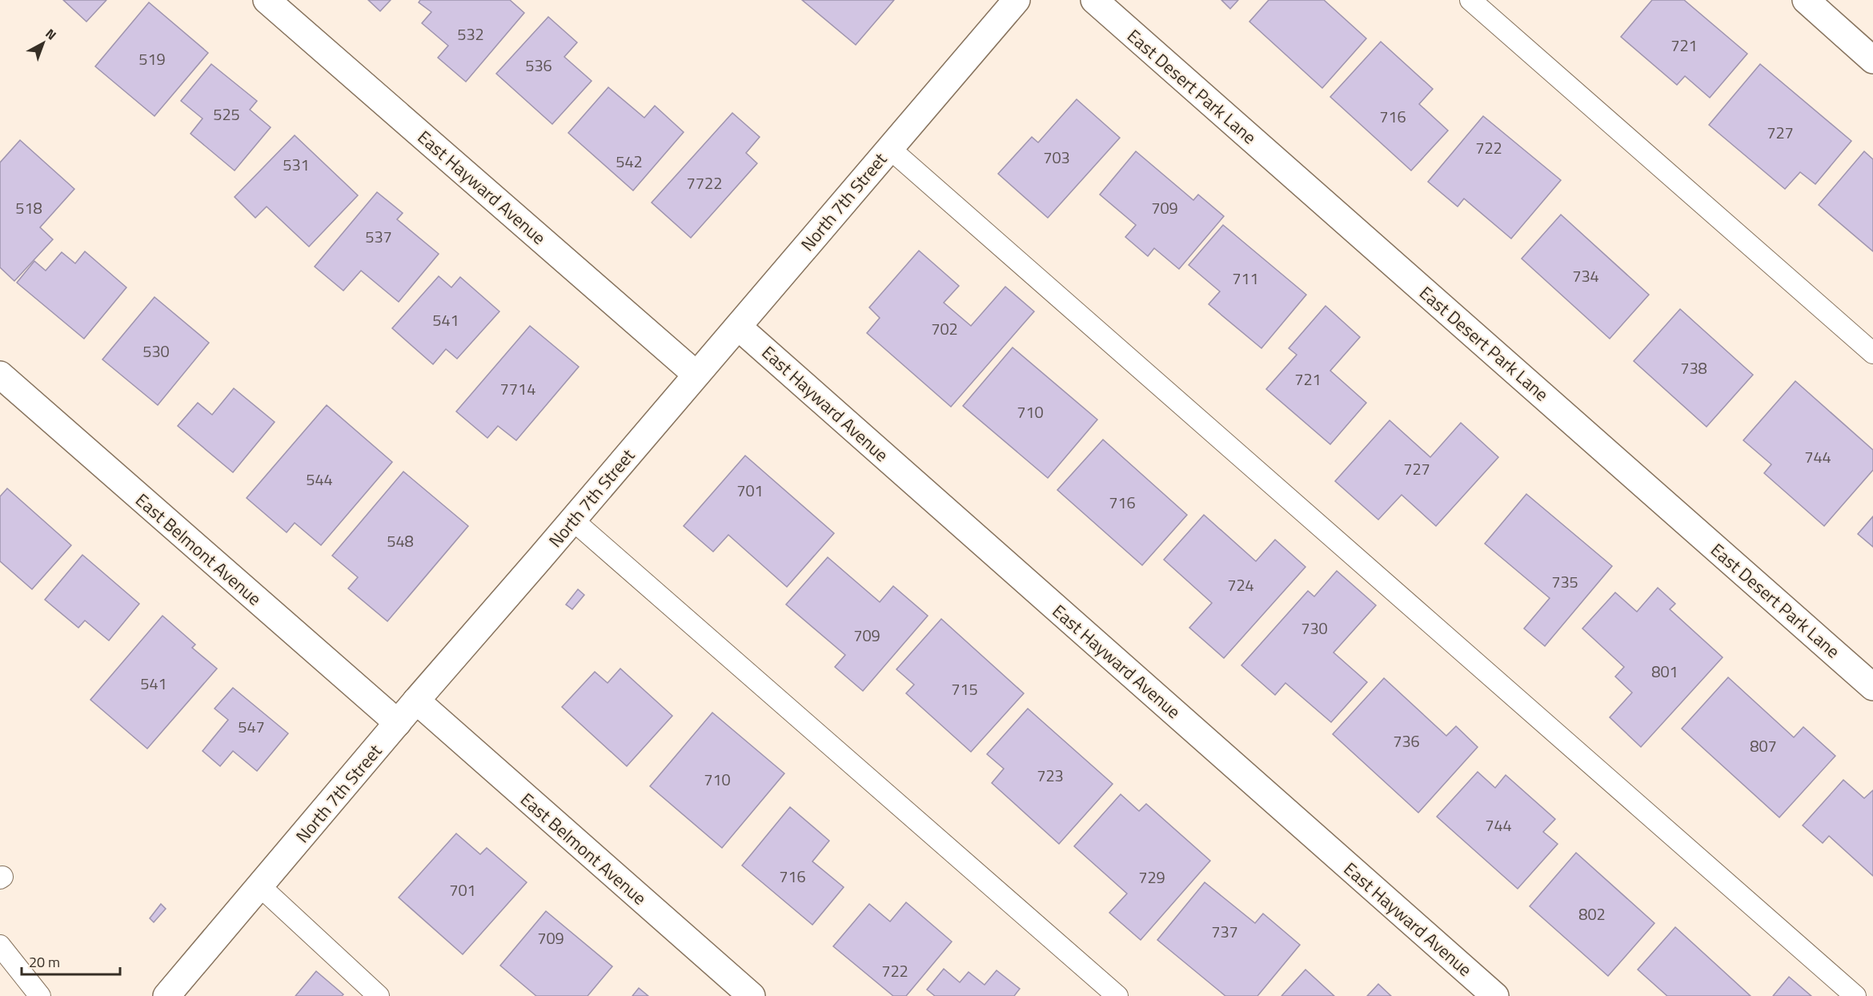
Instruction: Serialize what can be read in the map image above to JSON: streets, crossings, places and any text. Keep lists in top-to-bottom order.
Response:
{
  "streets": {
    "street": [
      "East Desert Park Lane",
      "East Hayward Avenue",
      "North 7th Street",
      "East Belmont Avenue"
    ]
  },
  "crossings": [
    ["East Hayward Avenue", "North 7th Street"],
    ["North 7th Street", "East Belmont Avenue"]
  ],
  "house_numbers": [
    "532",
    "721",
    "519",
    "536",
    "525",
    "716",
    "727",
    "722",
    "703",
    "542",
    "531",
    "7722",
    "518",
    "709",
    "537",
    "734",
    "711",
    "541",
    "702",
    "530",
    "738",
    "721",
    "7714",
    "710",
    "744",
    "727",
    "544",
    "701",
    "716",
    "548",
    "735",
    "724",
    "730",
    "709",
    "801",
    "541",
    "715",
    "547",
    "736",
    "807",
    "723",
    "710",
    "744",
    "716",
    "729",
    "701",
    "802",
    "737",
    "709",
    "722"
  ],
  "scale_bar": "20 m",
  "north": "top right"
}
